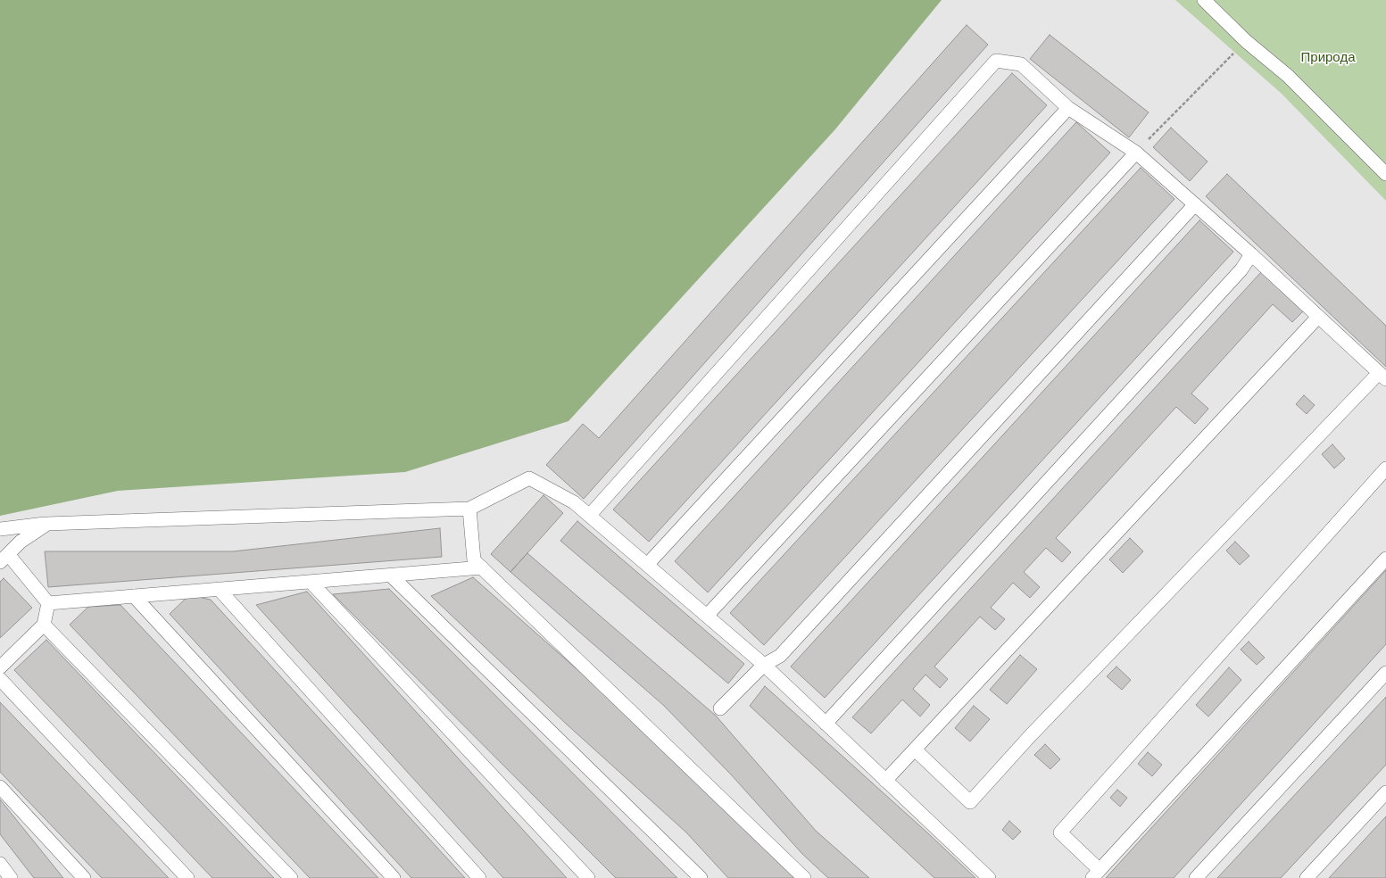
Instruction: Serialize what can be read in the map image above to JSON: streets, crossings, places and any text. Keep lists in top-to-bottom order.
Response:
{
  "parks": ["Природа"]
}
